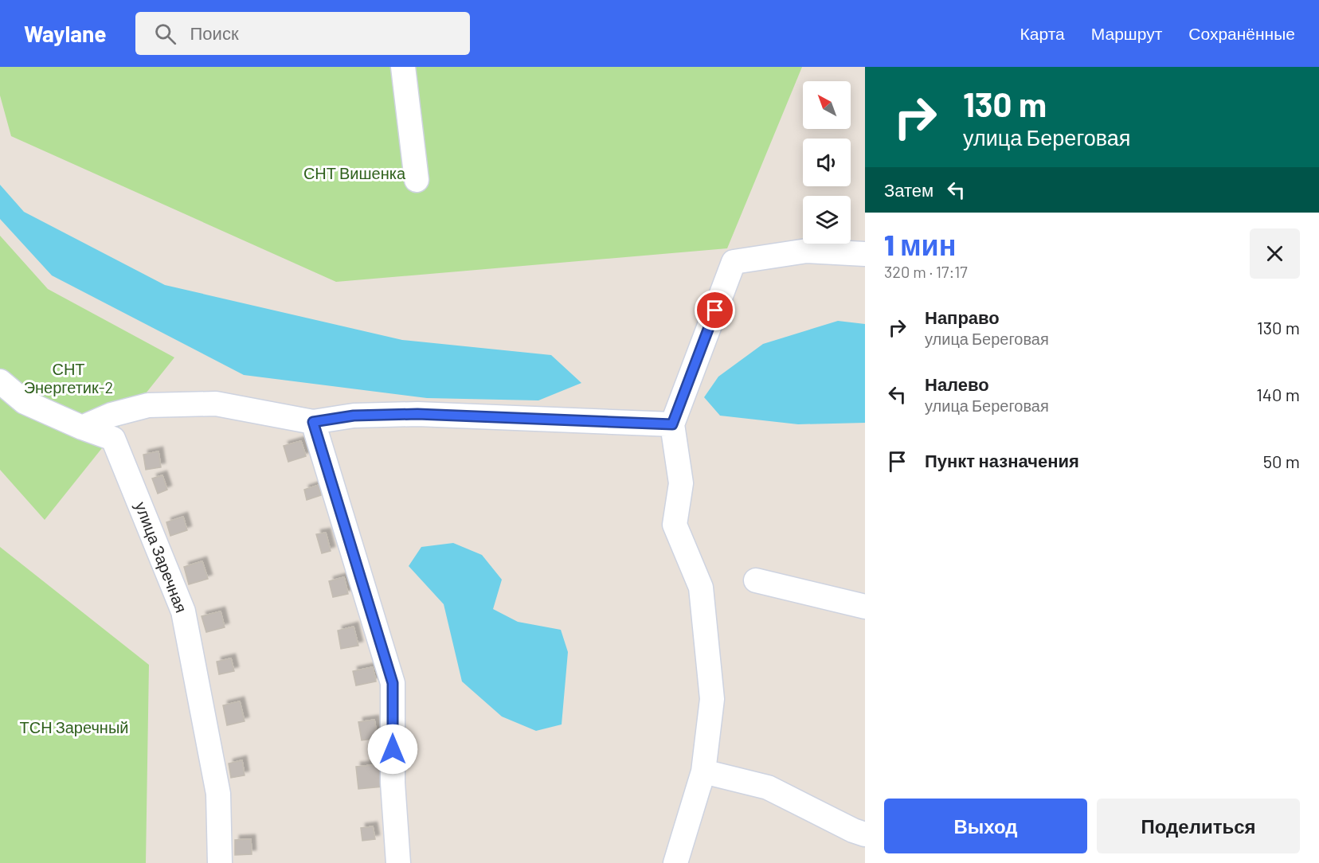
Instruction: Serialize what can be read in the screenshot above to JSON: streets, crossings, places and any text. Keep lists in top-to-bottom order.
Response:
{
  "streets": {
    "street": ["улица Заречная"]
  },
  "parks": ["СНТ Вишенка", "СНТ Энергетик-2", "ТСН Заречный"],
  "north": "top left",
  "page": {
    "header": "Waylane",
    "search": "Поиск",
    "nav": ["Карта", "Маршрут", "Сохранённые"],
    "turn": ["130 m", "улица Береговая"],
    "then": "Затем",
    "heading": ["1 мин", "320 m · 17:17"],
    "list": [
      {
        "name": "Направо",
        "note": "улица Береговая",
        "value": "130 m"
      },
      {
        "name": "Налево",
        "note": "улица Береговая",
        "value": "140 m"
      },
      {
        "name": "Пункт назначения",
        "value": "50 m"
      }
    ],
    "buttons": ["Выход", "Поделиться"]
  }
}
